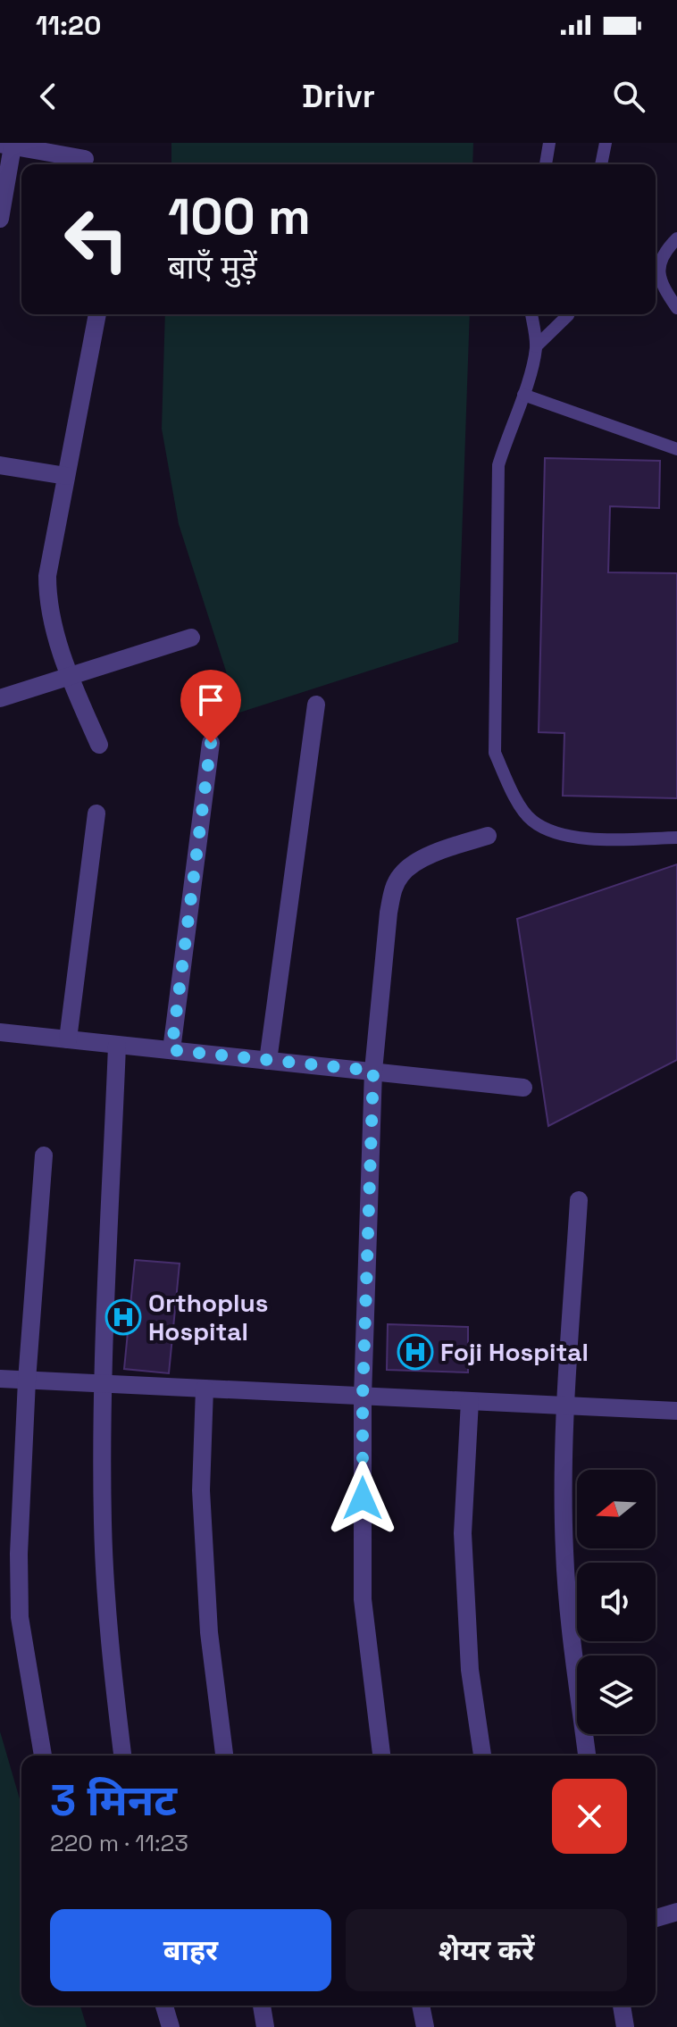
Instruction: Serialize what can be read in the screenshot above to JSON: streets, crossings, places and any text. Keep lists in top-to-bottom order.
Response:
{
  "places": {
    "hospital": ["Orthoplus Hospital", "Foji Hospital"]
  },
  "north": "left",
  "page": {
    "status": "11:20",
    "header": "Drivr",
    "turn": ["100 m", "बाएँ मुड़ें"],
    "heading": ["3 मिनट", "220 m · 11:23"],
    "buttons": ["बाहर", "शेयर करें"]
  }
}
